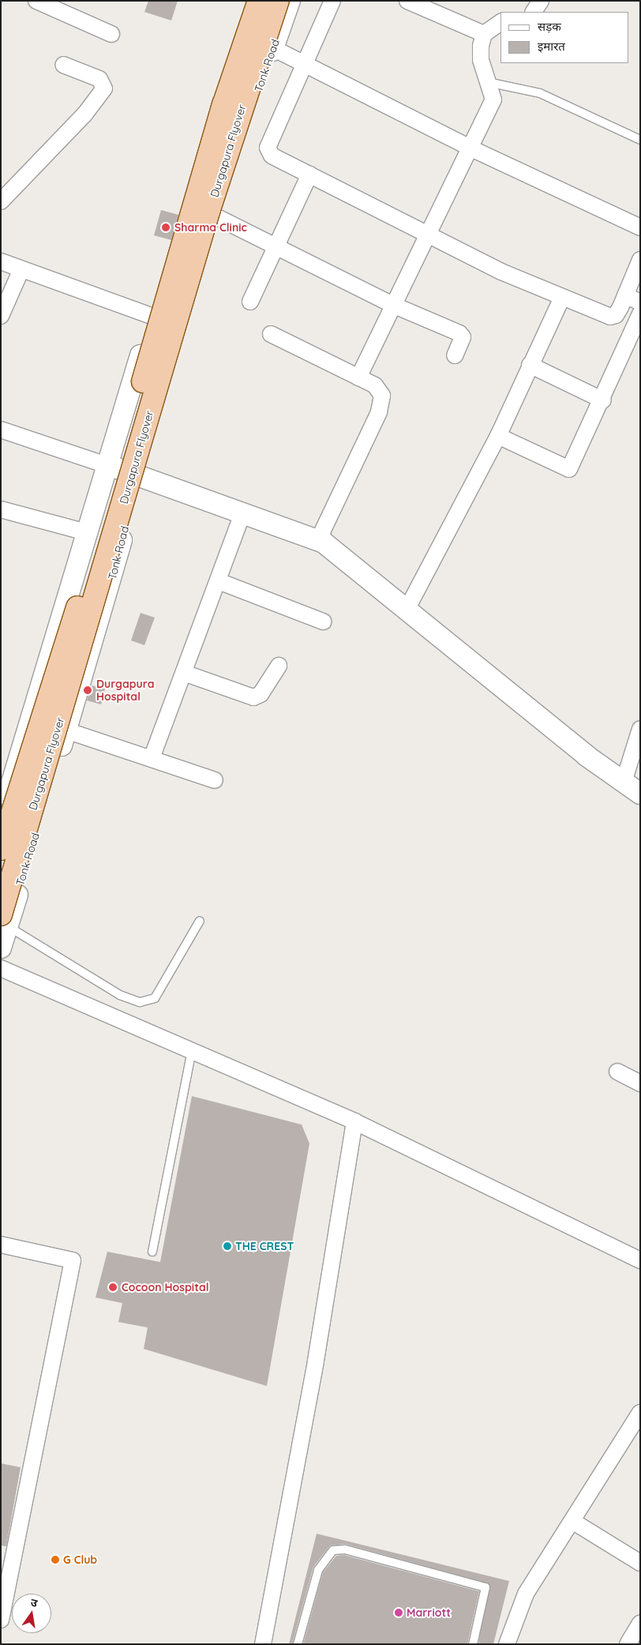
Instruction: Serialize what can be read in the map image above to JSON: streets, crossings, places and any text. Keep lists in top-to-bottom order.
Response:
{
  "streets": {
    "main road": ["Durgapura Flyover"],
    "street": ["Tonk Road"]
  },
  "crossings": [
    ["Tonk Road", "Durgapura Flyover"]
  ],
  "places": [
    "Sharma Clinic",
    "Durgapura Hospital",
    "THE CREST",
    "Cocoon Hospital",
    "G Club",
    "Marriott"
  ],
  "legend": ["सड़क", "इमारत"],
  "north": "top"
}
